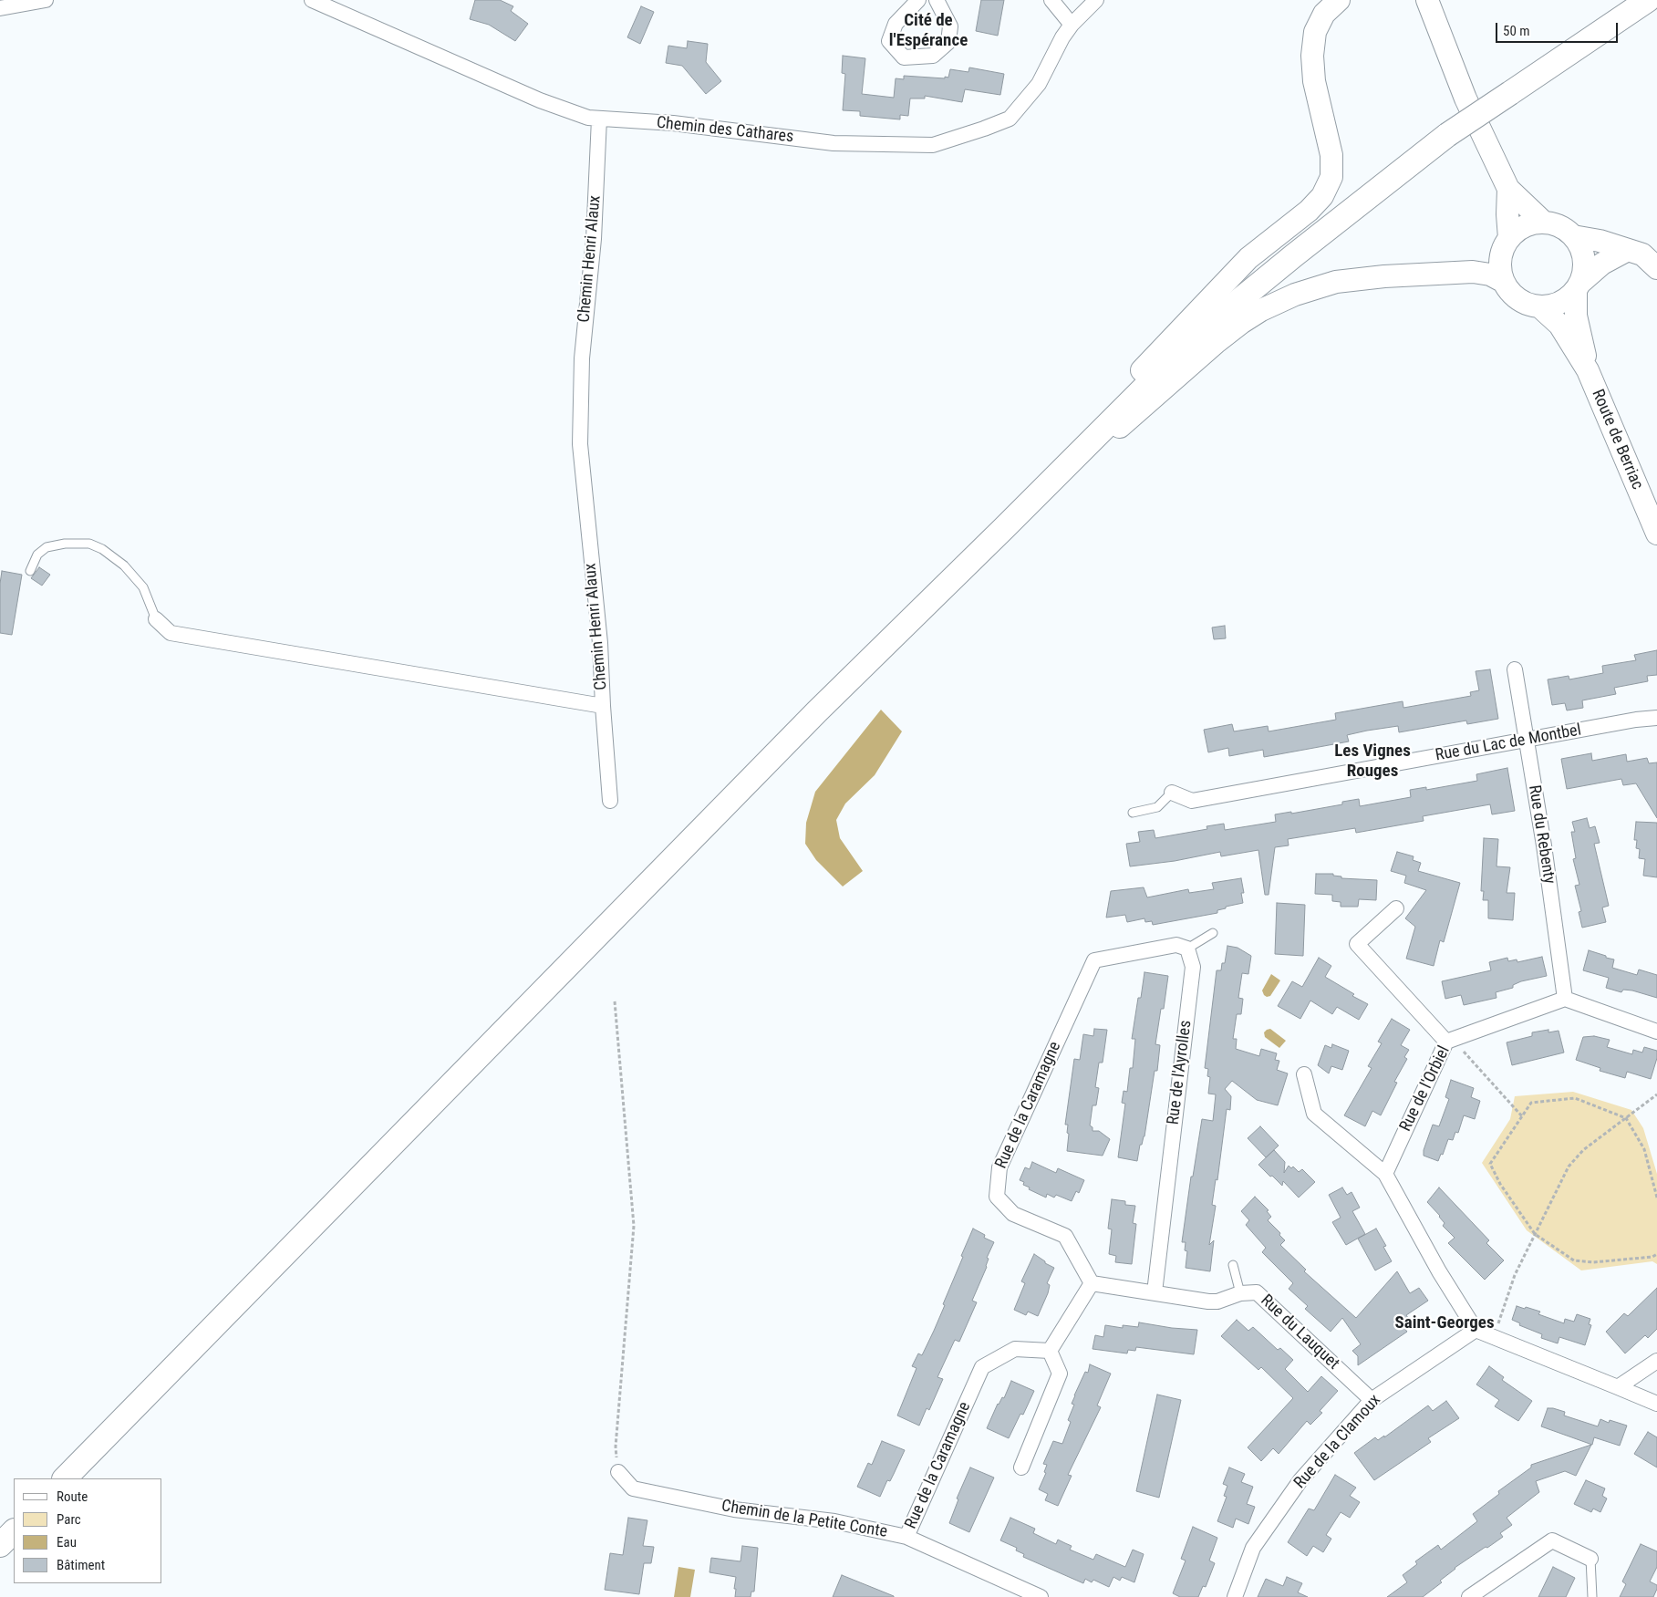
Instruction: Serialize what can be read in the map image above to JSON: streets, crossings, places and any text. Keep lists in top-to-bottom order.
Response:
{
  "streets": {
    "main road": ["Route de Berriac"],
    "street": [
      "Chemin des Cathares",
      "Chemin Henri Alaux",
      "Rue du Lac de Montbel",
      "Rue du Rebenty",
      "Rue de l'Ayrolles",
      "Rue de l'Orbiel",
      "Rue de la Caramagne",
      "Rue du Lauquet",
      "Rue de la Clamoux",
      "Chemin de la Petite Conte"
    ]
  },
  "crossings": [
    ["Chemin des Cathares", "Chemin Henri Alaux"],
    ["Rue du Lac de Montbel", "Rue du Rebenty"],
    ["Rue du Rebenty", "Rue de l'Orbiel"],
    ["Rue de l'Ayrolles", "Rue de la Caramagne"],
    ["Rue de l'Ayrolles", "Rue du Lauquet"],
    ["Rue de la Caramagne", "Chemin de la Petite Conte"],
    ["Rue du Lauquet", "Rue de la Clamoux"]
  ],
  "districts": ["Cité de l'Espérance", "Les Vignes Rouges", "Saint-Georges"],
  "legend": [
    "Route",
    "Parc",
    "Eau",
    "Bâtiment"
  ],
  "scale_bar": "50 m"
}
